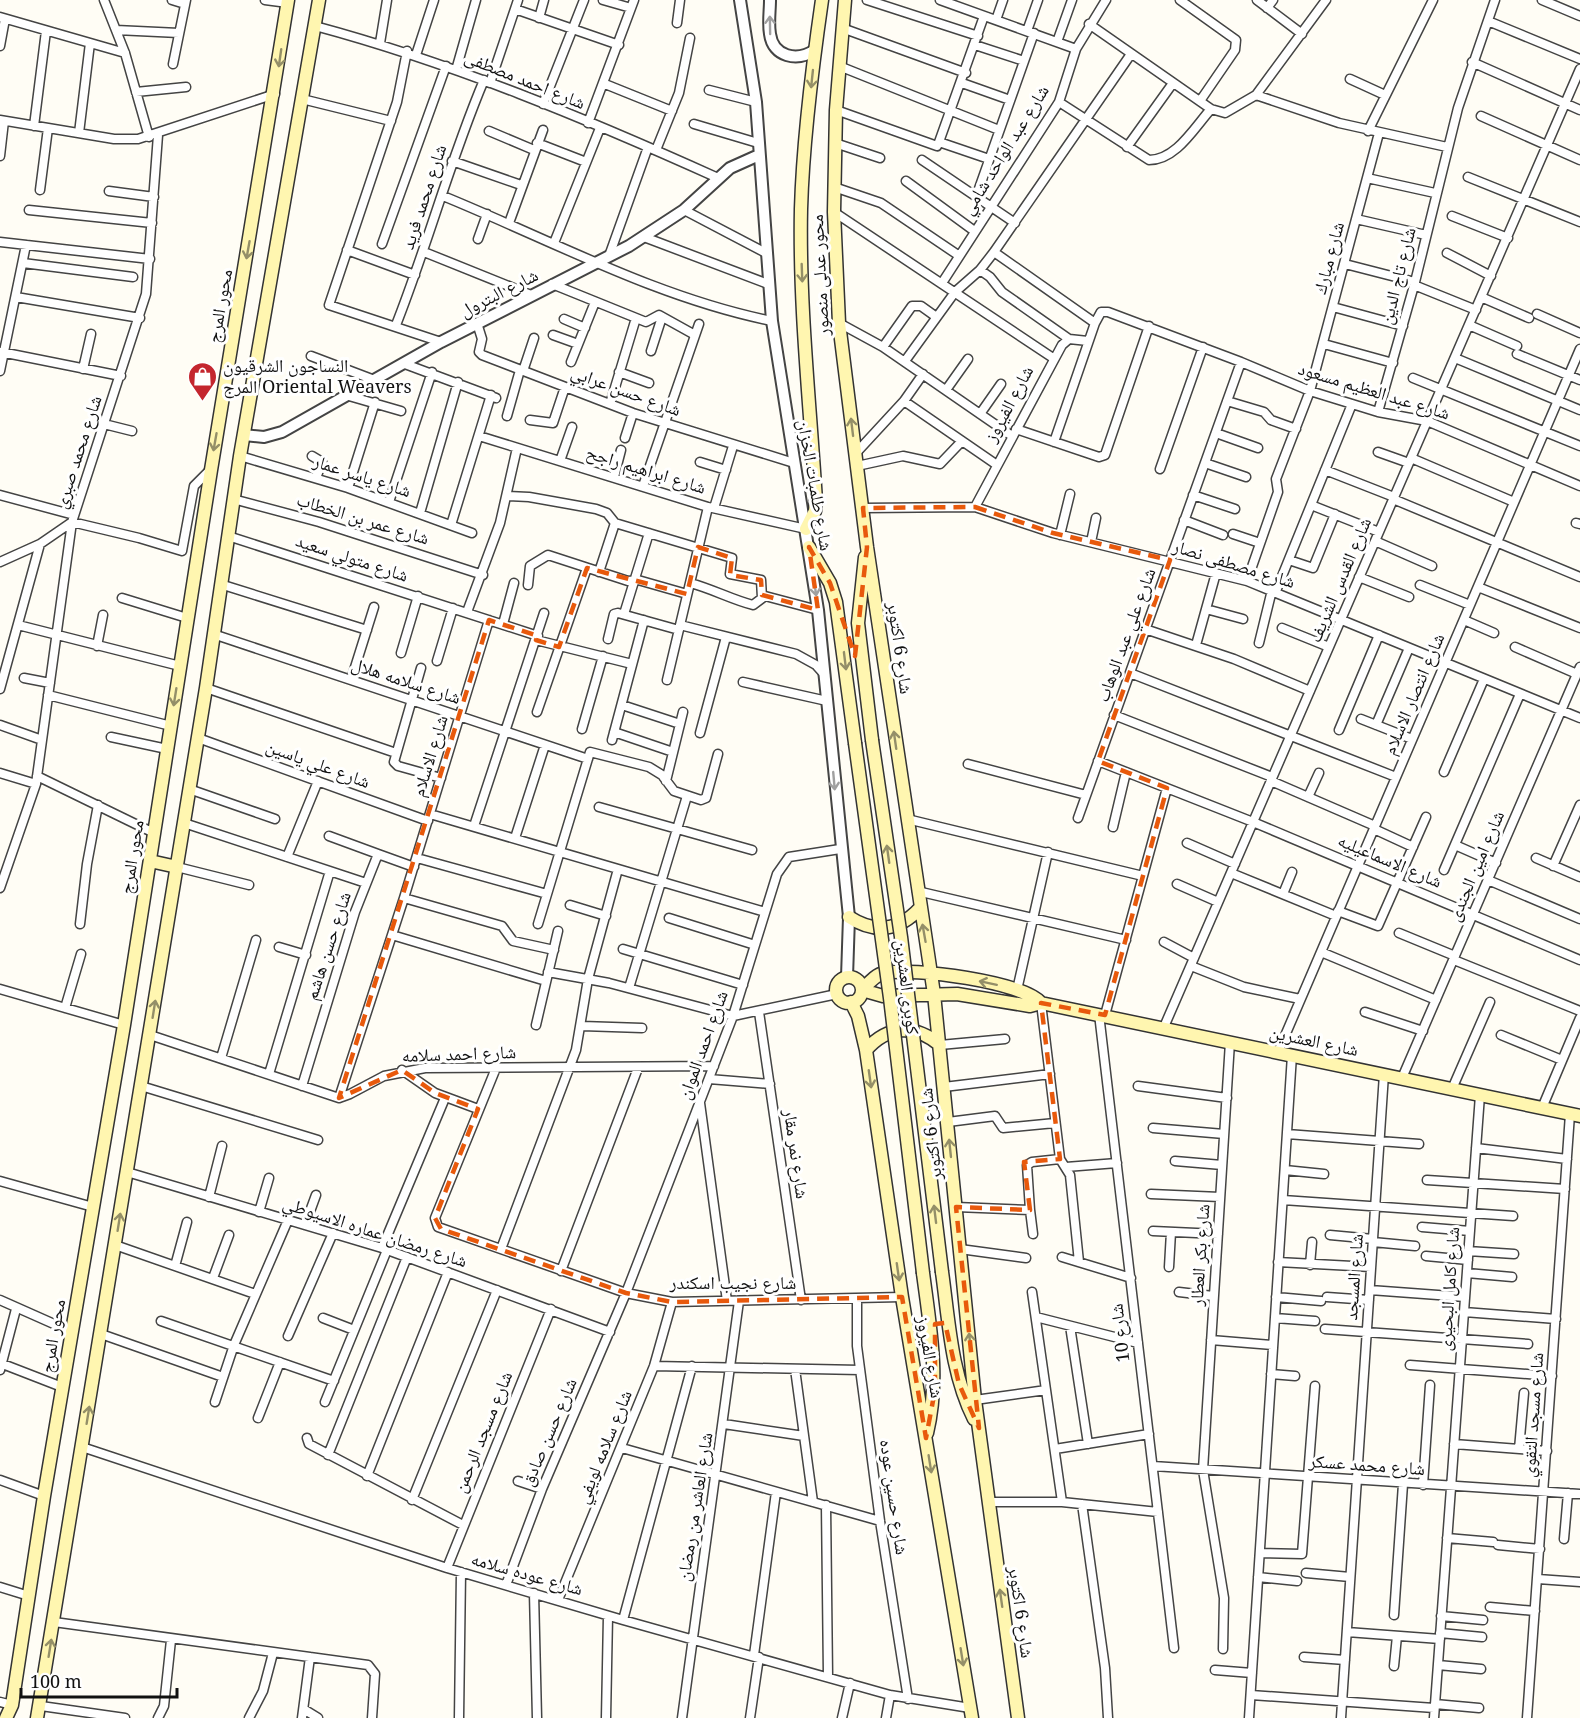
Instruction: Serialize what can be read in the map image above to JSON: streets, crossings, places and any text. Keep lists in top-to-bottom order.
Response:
{
  "streets": {
    "main road": [
      "محور عدلى منصور",
      "محور المرج",
      "شارع الفيروز",
      "شارع 6 اكتوبر",
      "كوبرى العشرين",
      "شارع العشرين"
    ],
    "street": [
      "شارع احمد مصطفى",
      "شارع عبد الواحد شامي",
      "شارع محمد فريد",
      "شارع مبارك",
      "شارع تاج الدين",
      "شارع البترول",
      "شارع حسن عرابي",
      "شارع عبد العظيم مسعود",
      "شارع محمد صبري",
      "شارع ابراهيم راجح",
      "شارع ياسر عمار",
      "شارع طلمبات الخزان",
      "شارع عمر بن الخطاب",
      "شارع متولي سعيد",
      "شارع مصطفى نصار",
      "شارع القدس الشريف",
      "شارع علي عبد الوهاب",
      "شارع سلامه هلال",
      "شارع انتصار الاسلام",
      "شارع الاسلام",
      "شارع علي ياسين",
      "شارع الاسماعيليه",
      "شارع امين الجندى",
      "شارع حسن هاشم",
      "شارع احمد الموان",
      "شارع احمد سلامه",
      "شارع نمر مقار",
      "شارع رمضان عماره الاسيوطي",
      "شارع بكر العطار",
      "شارع المسجد",
      "شارع نجيب اسكندر",
      "شارع كامل البحيرى",
      "شارع 10",
      "شارع مسجد التقوي",
      "شارع مسجد الرحمن",
      "شارع حسن صادق",
      "شارع سلامه لويفي",
      "شارع محمد عسكر",
      "شارع حسين عوده",
      "شارع العاشر من رمضان",
      "شارع عوده سلامه"
    ]
  },
  "crossings": [
    ["شارع احمد مصطفى", "شارع محمد فريد"],
    ["شارع احمد مصطفى", "شارع البترول"],
    ["شارع مبارك", "شارع عبد العظيم مسعود"],
    ["شارع مبارك", "شارع مصطفى نصار"],
    ["محور عدلى منصور", "شارع ابراهيم راجح"],
    ["محور عدلى منصور", "شارع طلمبات الخزان"],
    ["محور عدلى منصور", "شارع مصطفى نصار"],
    ["محور عدلى منصور", "شارع 6 اكتوبر"],
    ["محور عدلى منصور", "كوبرى العشرين"],
    ["شارع تاج الدين", "شارع عبد العظيم مسعود"],
    ["شارع البترول", "شارع حسن عرابي"],
    ["شارع البترول", "شارع طلمبات الخزان"],
    ["شارع حسن عرابي", "شارع طلمبات الخزان"],
    ["شارع عبد العظيم مسعود", "شارع القدس الشريف"],
    ["شارع عبد العظيم مسعود", "شارع علي عبد الوهاب"],
    ["شارع عبد العظيم مسعود", "شارع انتصار الاسلام"],
    ["شارع الفيروز", "شارع طلمبات الخزان"],
    ["شارع الفيروز", "شارع مصطفى نصار"],
    ["شارع الفيروز", "كوبرى العشرين"],
    ["شارع الفيروز", "شارع العشرين"],
    ["شارع الفيروز", "شارع نجيب اسكندر"],
    ["شارع الفيروز", "شارع عوده سلامه"],
    ["شارع ابراهيم راجح", "شارع طلمبات الخزان"],
    ["شارع طلمبات الخزان", "كوبرى العشرين"],
    ["شارع طلمبات الخزان", "شارع العشرين"],
    ["شارع طلمبات الخزان", "شارع احمد الموان"],
    ["شارع متولي سعيد", "شارع الاسلام"],
    ["شارع مصطفى نصار", "شارع القدس الشريف"],
    ["شارع مصطفى نصار", "شارع علي عبد الوهاب"],
    ["شارع مصطفى نصار", "شارع انتصار الاسلام"],
    ["شارع مصطفى نصار", "شارع امين الجندى"],
    ["شارع القدس الشريف", "شارع الاسماعيليه"],
    ["شارع القدس الشريف", "شارع العشرين"],
    ["شارع علي عبد الوهاب", "شارع الاسماعيليه"],
    ["شارع 6 اكتوبر", "كوبرى العشرين"],
    ["شارع 6 اكتوبر", "شارع العشرين"],
    ["شارع سلامه هلال", "شارع الاسلام"],
    ["شارع انتصار الاسلام", "شارع الاسماعيليه"],
    ["شارع انتصار الاسلام", "شارع العشرين"],
    ["شارع الاسلام", "شارع علي ياسين"],
    ["شارع الاسلام", "شارع احمد سلامه"],
    ["شارع علي ياسين", "شارع احمد الموان"],
    ["شارع الاسماعيليه", "شارع امين الجندى"],
    ["شارع امين الجندى", "شارع العشرين"],
    ["شارع العشرين", "شارع بكر العطار"],
    ["شارع العشرين", "شارع المسجد"],
    ["شارع العشرين", "شارع كامل البحيرى"],
    ["شارع العشرين", "شارع 10"],
    ["شارع العشرين", "شارع مسجد التقوي"],
    ["شارع احمد الموان", "شارع احمد سلامه"],
    ["شارع احمد الموان", "شارع نجيب اسكندر"],
    ["شارع احمد الموان", "شارع حسن صادق"],
    ["شارع نمر مقار", "شارع نجيب اسكندر"],
    ["شارع رمضان عماره الاسيوطي", "شارع مسجد الرحمن"],
    ["شارع رمضان عماره الاسيوطي", "شارع حسن صادق"],
    ["شارع بكر العطار", "شارع محمد عسكر"],
    ["شارع المسجد", "شارع محمد عسكر"],
    ["شارع نجيب اسكندر", "شارع حسن صادق"],
    ["شارع نجيب اسكندر", "شارع سلامه لويفي"],
    ["شارع نجيب اسكندر", "شارع حسين عوده"],
    ["شارع نجيب اسكندر", "شارع العاشر من رمضان"],
    ["شارع كامل البحيرى", "شارع محمد عسكر"],
    ["شارع 10", "شارع محمد عسكر"],
    ["شارع مسجد التقوي", "شارع محمد عسكر"],
    ["شارع مسجد الرحمن", "شارع عوده سلامه"],
    ["شارع حسن صادق", "شارع عوده سلامه"],
    ["شارع سلامه لويفي", "شارع عوده سلامه"],
    ["شارع حسين عوده", "شارع عوده سلامه"],
    ["شارع العاشر من رمضان", "شارع عوده سلامه"]
  ],
  "one_way": ["شارع الفيروز", "شارع 6 اكتوبر"],
  "places": {
    "shop": ["النساجون الشرقيون المرج Oriental Weavers"]
  },
  "scale_bar": "100 m"
}
